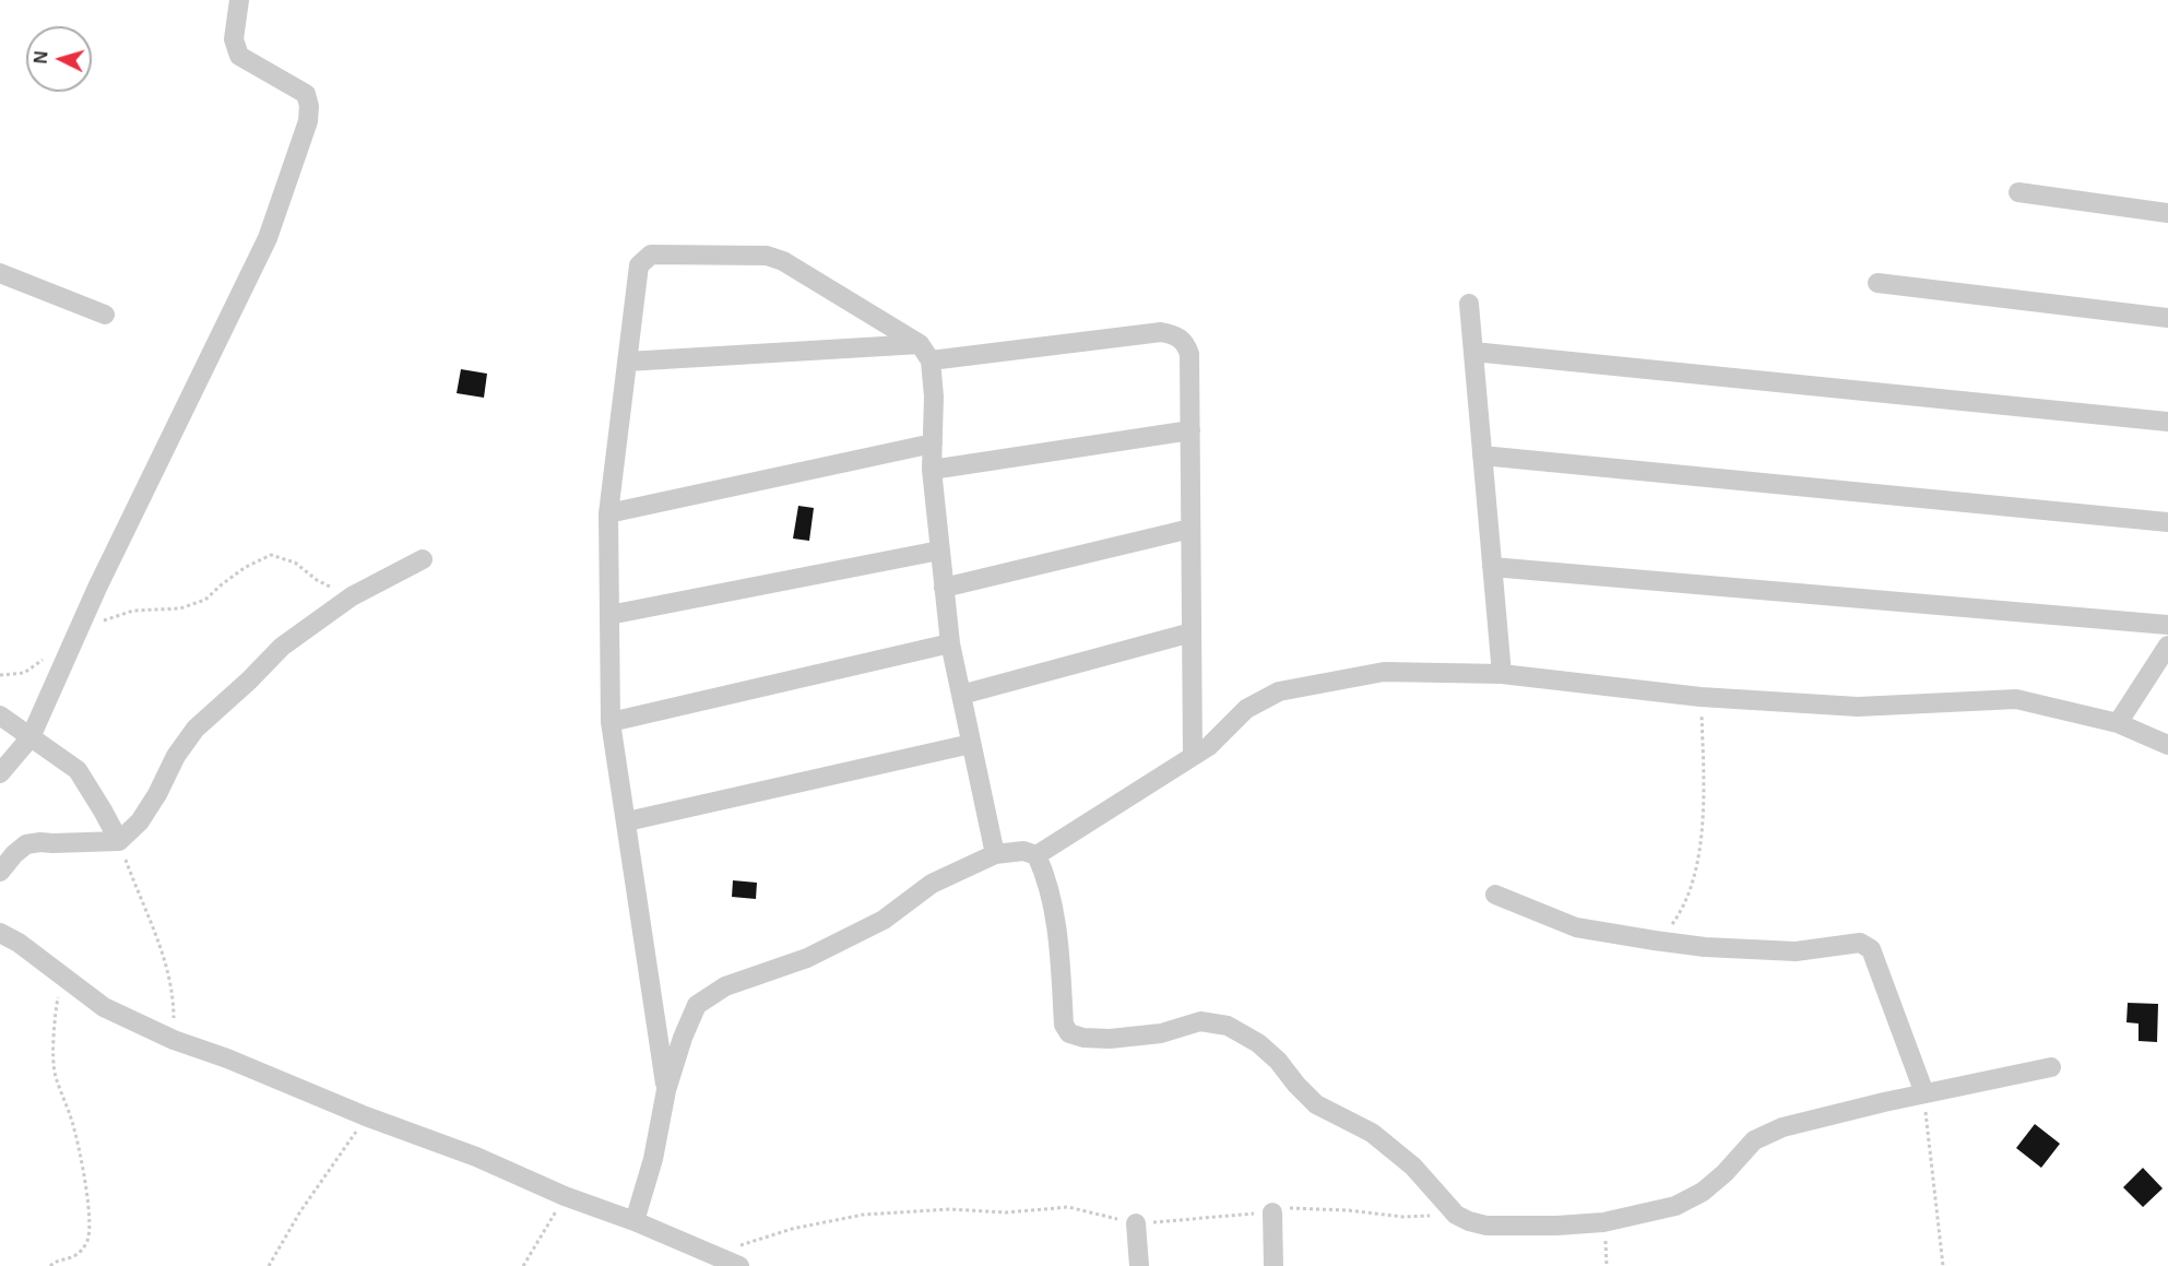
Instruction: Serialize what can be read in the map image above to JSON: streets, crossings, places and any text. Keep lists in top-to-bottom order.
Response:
{
  "north": "left"
}
